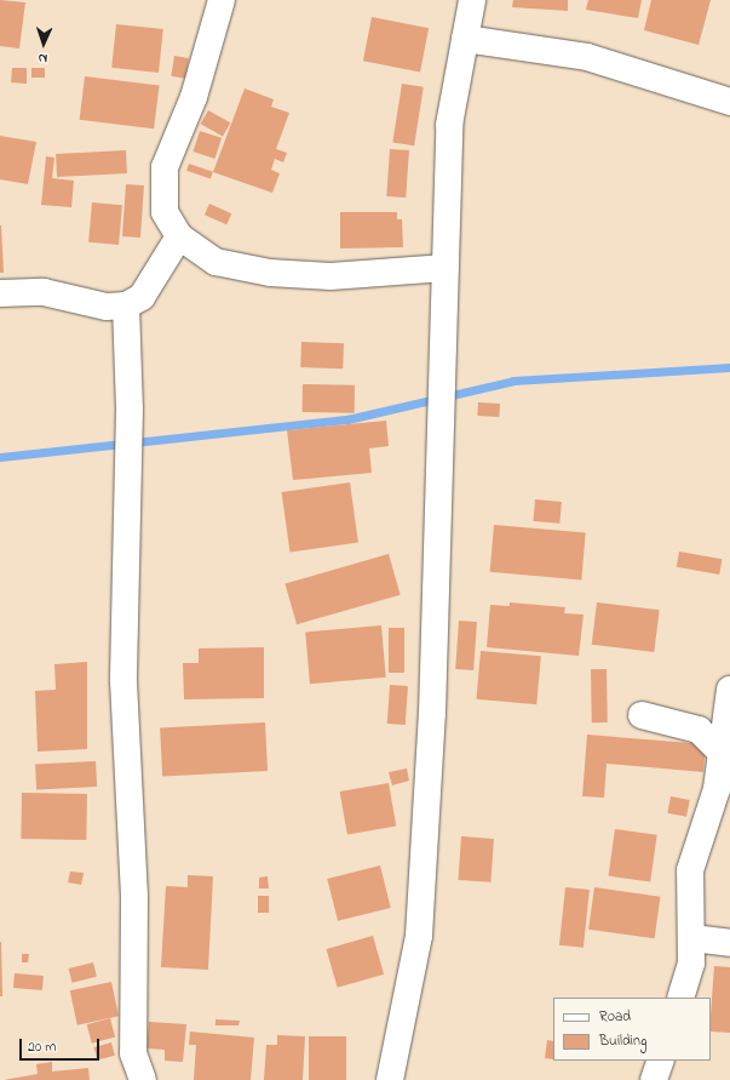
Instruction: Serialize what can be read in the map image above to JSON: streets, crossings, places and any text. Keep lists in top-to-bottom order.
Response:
{
  "legend": ["Road", "Building"],
  "scale_bar": "20 m",
  "north": "bottom"
}
